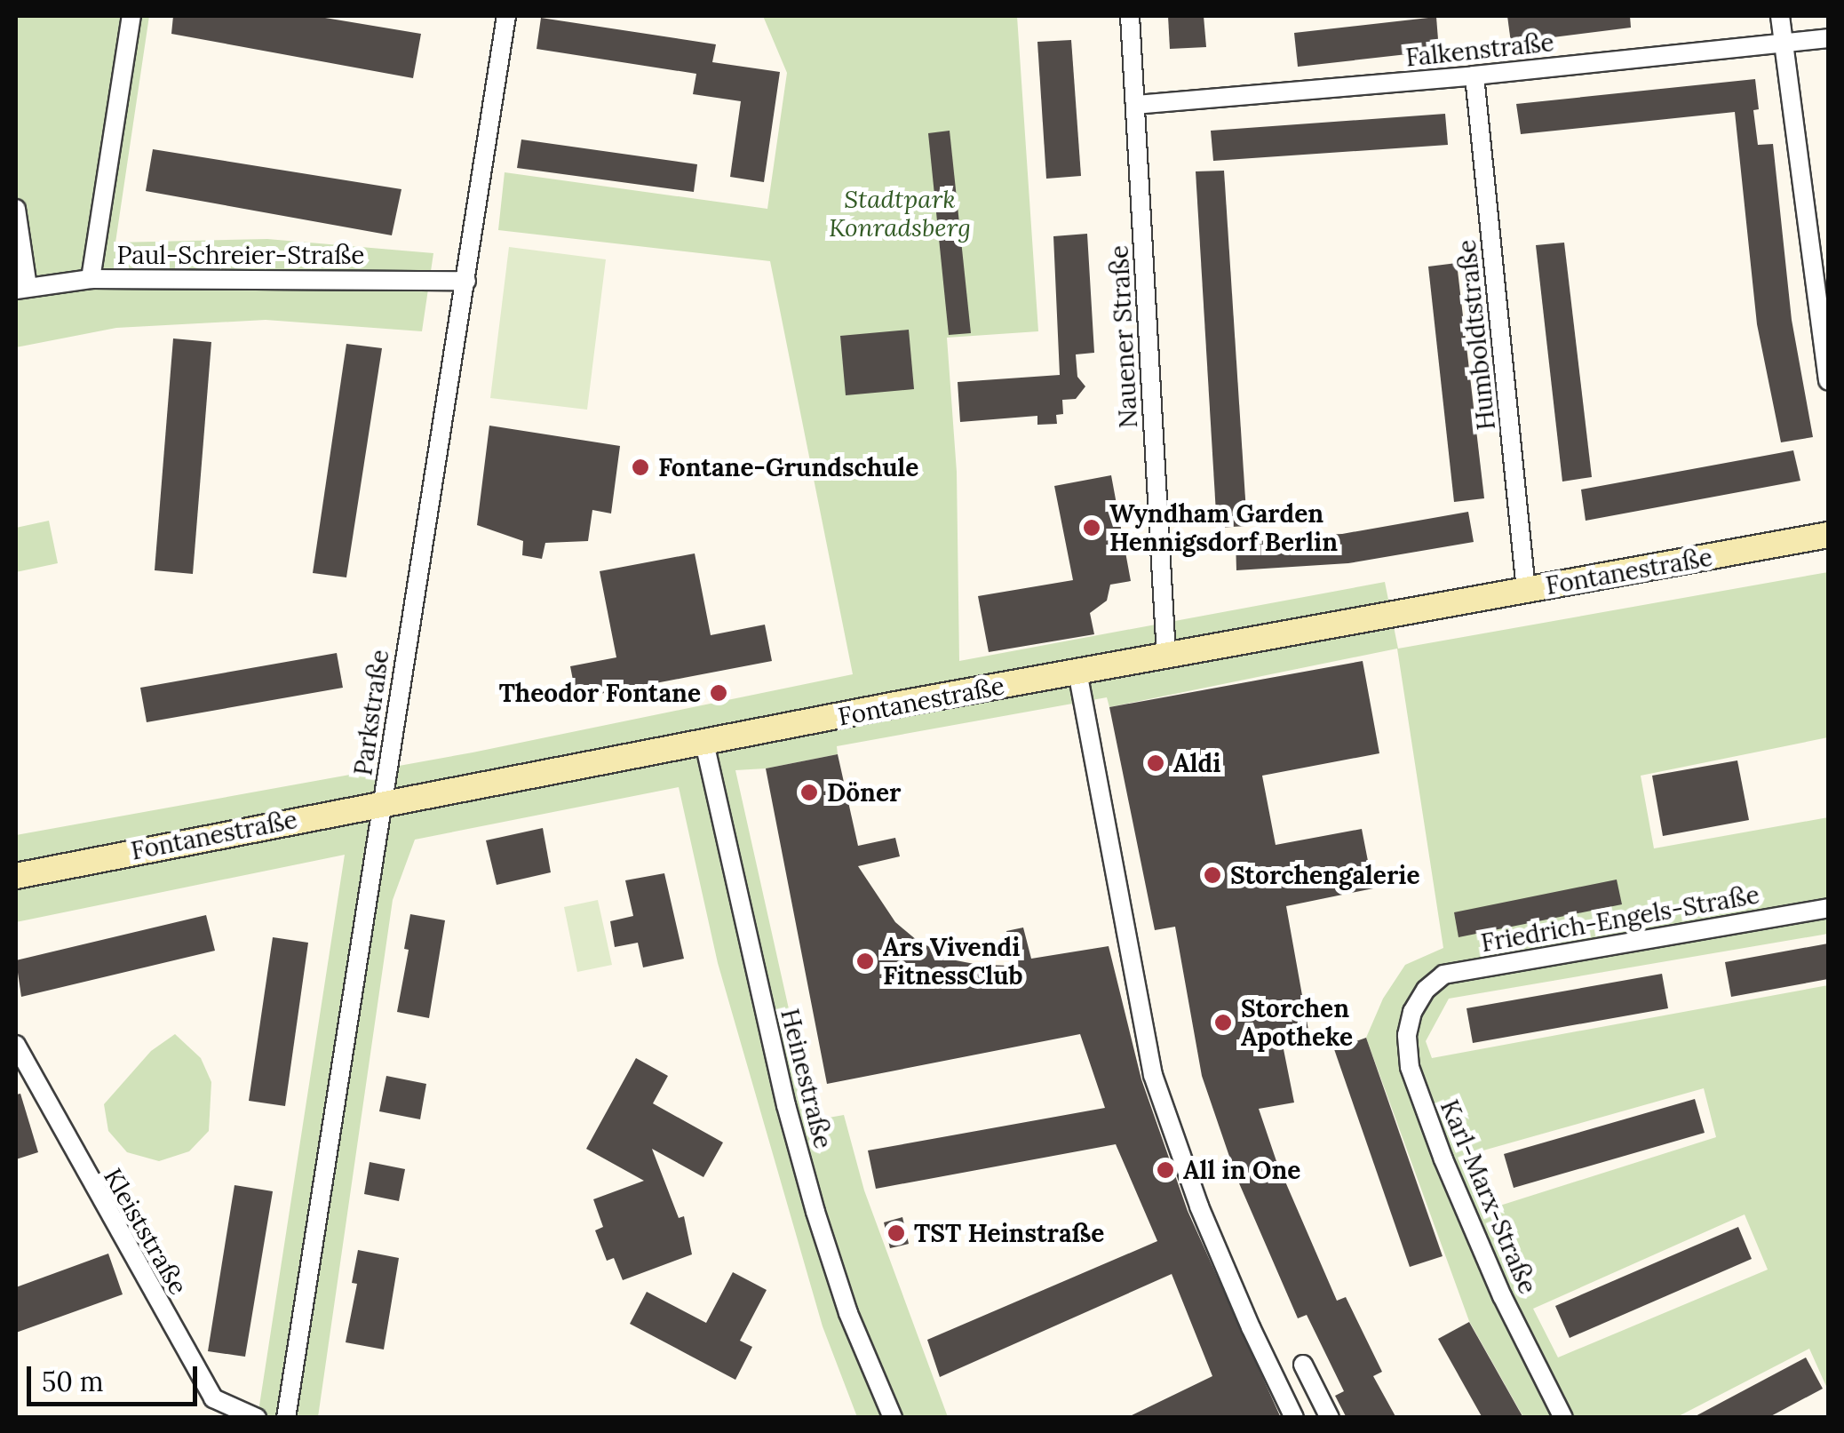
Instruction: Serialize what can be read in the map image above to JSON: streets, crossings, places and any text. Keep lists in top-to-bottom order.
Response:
{
  "streets": {
    "street": [
      "Falkenstraße",
      "Paul-Schreier-Straße",
      "Humboldtstraße",
      "Nauener Straße",
      "Fontanestraße",
      "Parkstraße",
      "Friedrich-Engels-Straße",
      "Heinestraße",
      "Karl-Marx-Straße",
      "Kleiststraße"
    ]
  },
  "crossings": [
    ["Falkenstraße", "Humboldtstraße"],
    ["Falkenstraße", "Nauener Straße"],
    ["Paul-Schreier-Straße", "Parkstraße"],
    ["Humboldtstraße", "Fontanestraße"],
    ["Nauener Straße", "Fontanestraße"],
    ["Fontanestraße", "Parkstraße"],
    ["Fontanestraße", "Heinestraße"],
    ["Friedrich-Engels-Straße", "Karl-Marx-Straße"]
  ],
  "parks": ["Stadtpark Konradsberg"],
  "places": [
    "Fontane-Grundschule",
    "Wyndham Garden Hennigsdorf Berlin",
    "Theodor Fontane",
    "Aldi",
    "Döner",
    "Storchengalerie",
    "Ars Vivendi FitnessClub",
    "Storchen Apotheke",
    "All in One",
    "TST Heinstraße"
  ],
  "scale_bar": "50 m"
}
